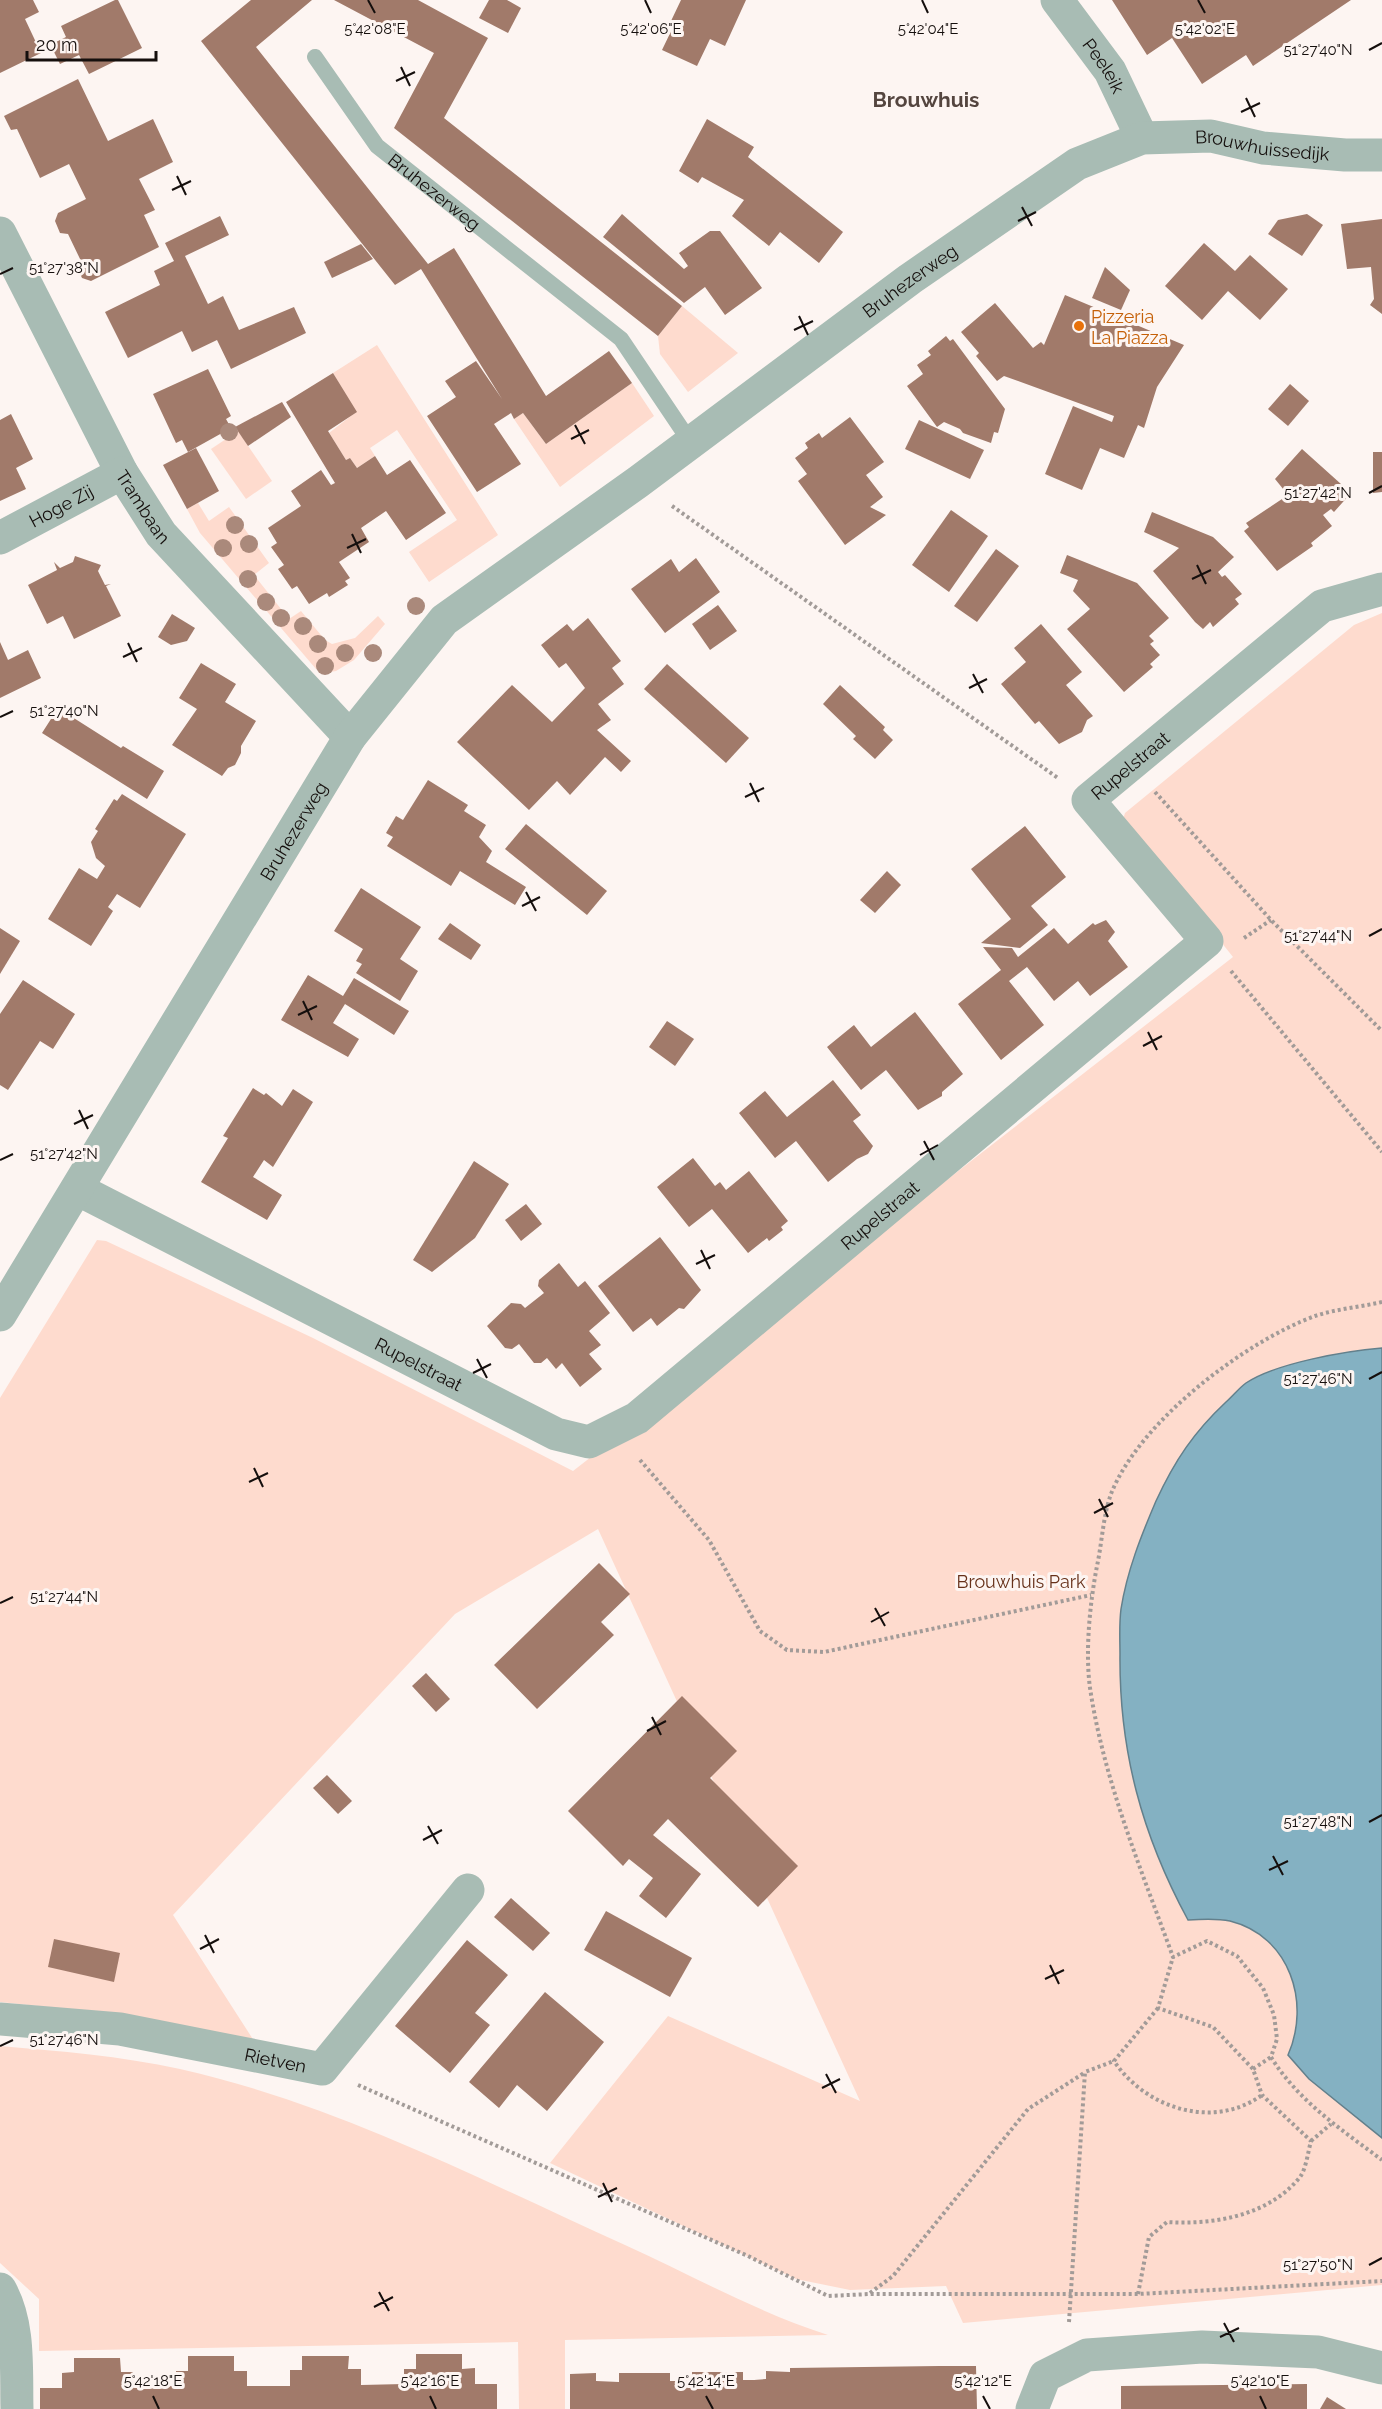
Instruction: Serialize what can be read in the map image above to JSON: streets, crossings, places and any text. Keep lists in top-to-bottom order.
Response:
{
  "streets": {
    "street": [
      "Peeleik",
      "Brouwhuissedijk",
      "Bruhezerweg",
      "Hoge Zij",
      "Trambaan",
      "Rupelstraat",
      "Rietven"
    ]
  },
  "crossings": [
    ["Peeleik", "Brouwhuissedijk"],
    ["Peeleik", "Bruhezerweg"],
    ["Brouwhuissedijk", "Bruhezerweg"],
    ["Bruhezerweg", "Trambaan"],
    ["Bruhezerweg", "Rupelstraat"],
    ["Hoge Zij", "Trambaan"]
  ],
  "districts": ["Brouwhuis"],
  "parks": ["Brouwhuis Park"],
  "places": ["Pizzeria La Piazza"],
  "scale_bar": "20 m",
  "coordinates": [
    "5°42'08\"E",
    "5°42'06\"E",
    "5°42'04\"E",
    "5°42'02\"E",
    "51°27'40\"N",
    "51°27'38\"N",
    "51°27'42\"N",
    "51°27'44\"N",
    "51°27'46\"N",
    "51°27'48\"N",
    "51°27'50\"N",
    "5°42'18\"E",
    "5°42'16\"E",
    "5°42'14\"E",
    "5°42'12\"E",
    "5°42'10\"E"
  ]
}
